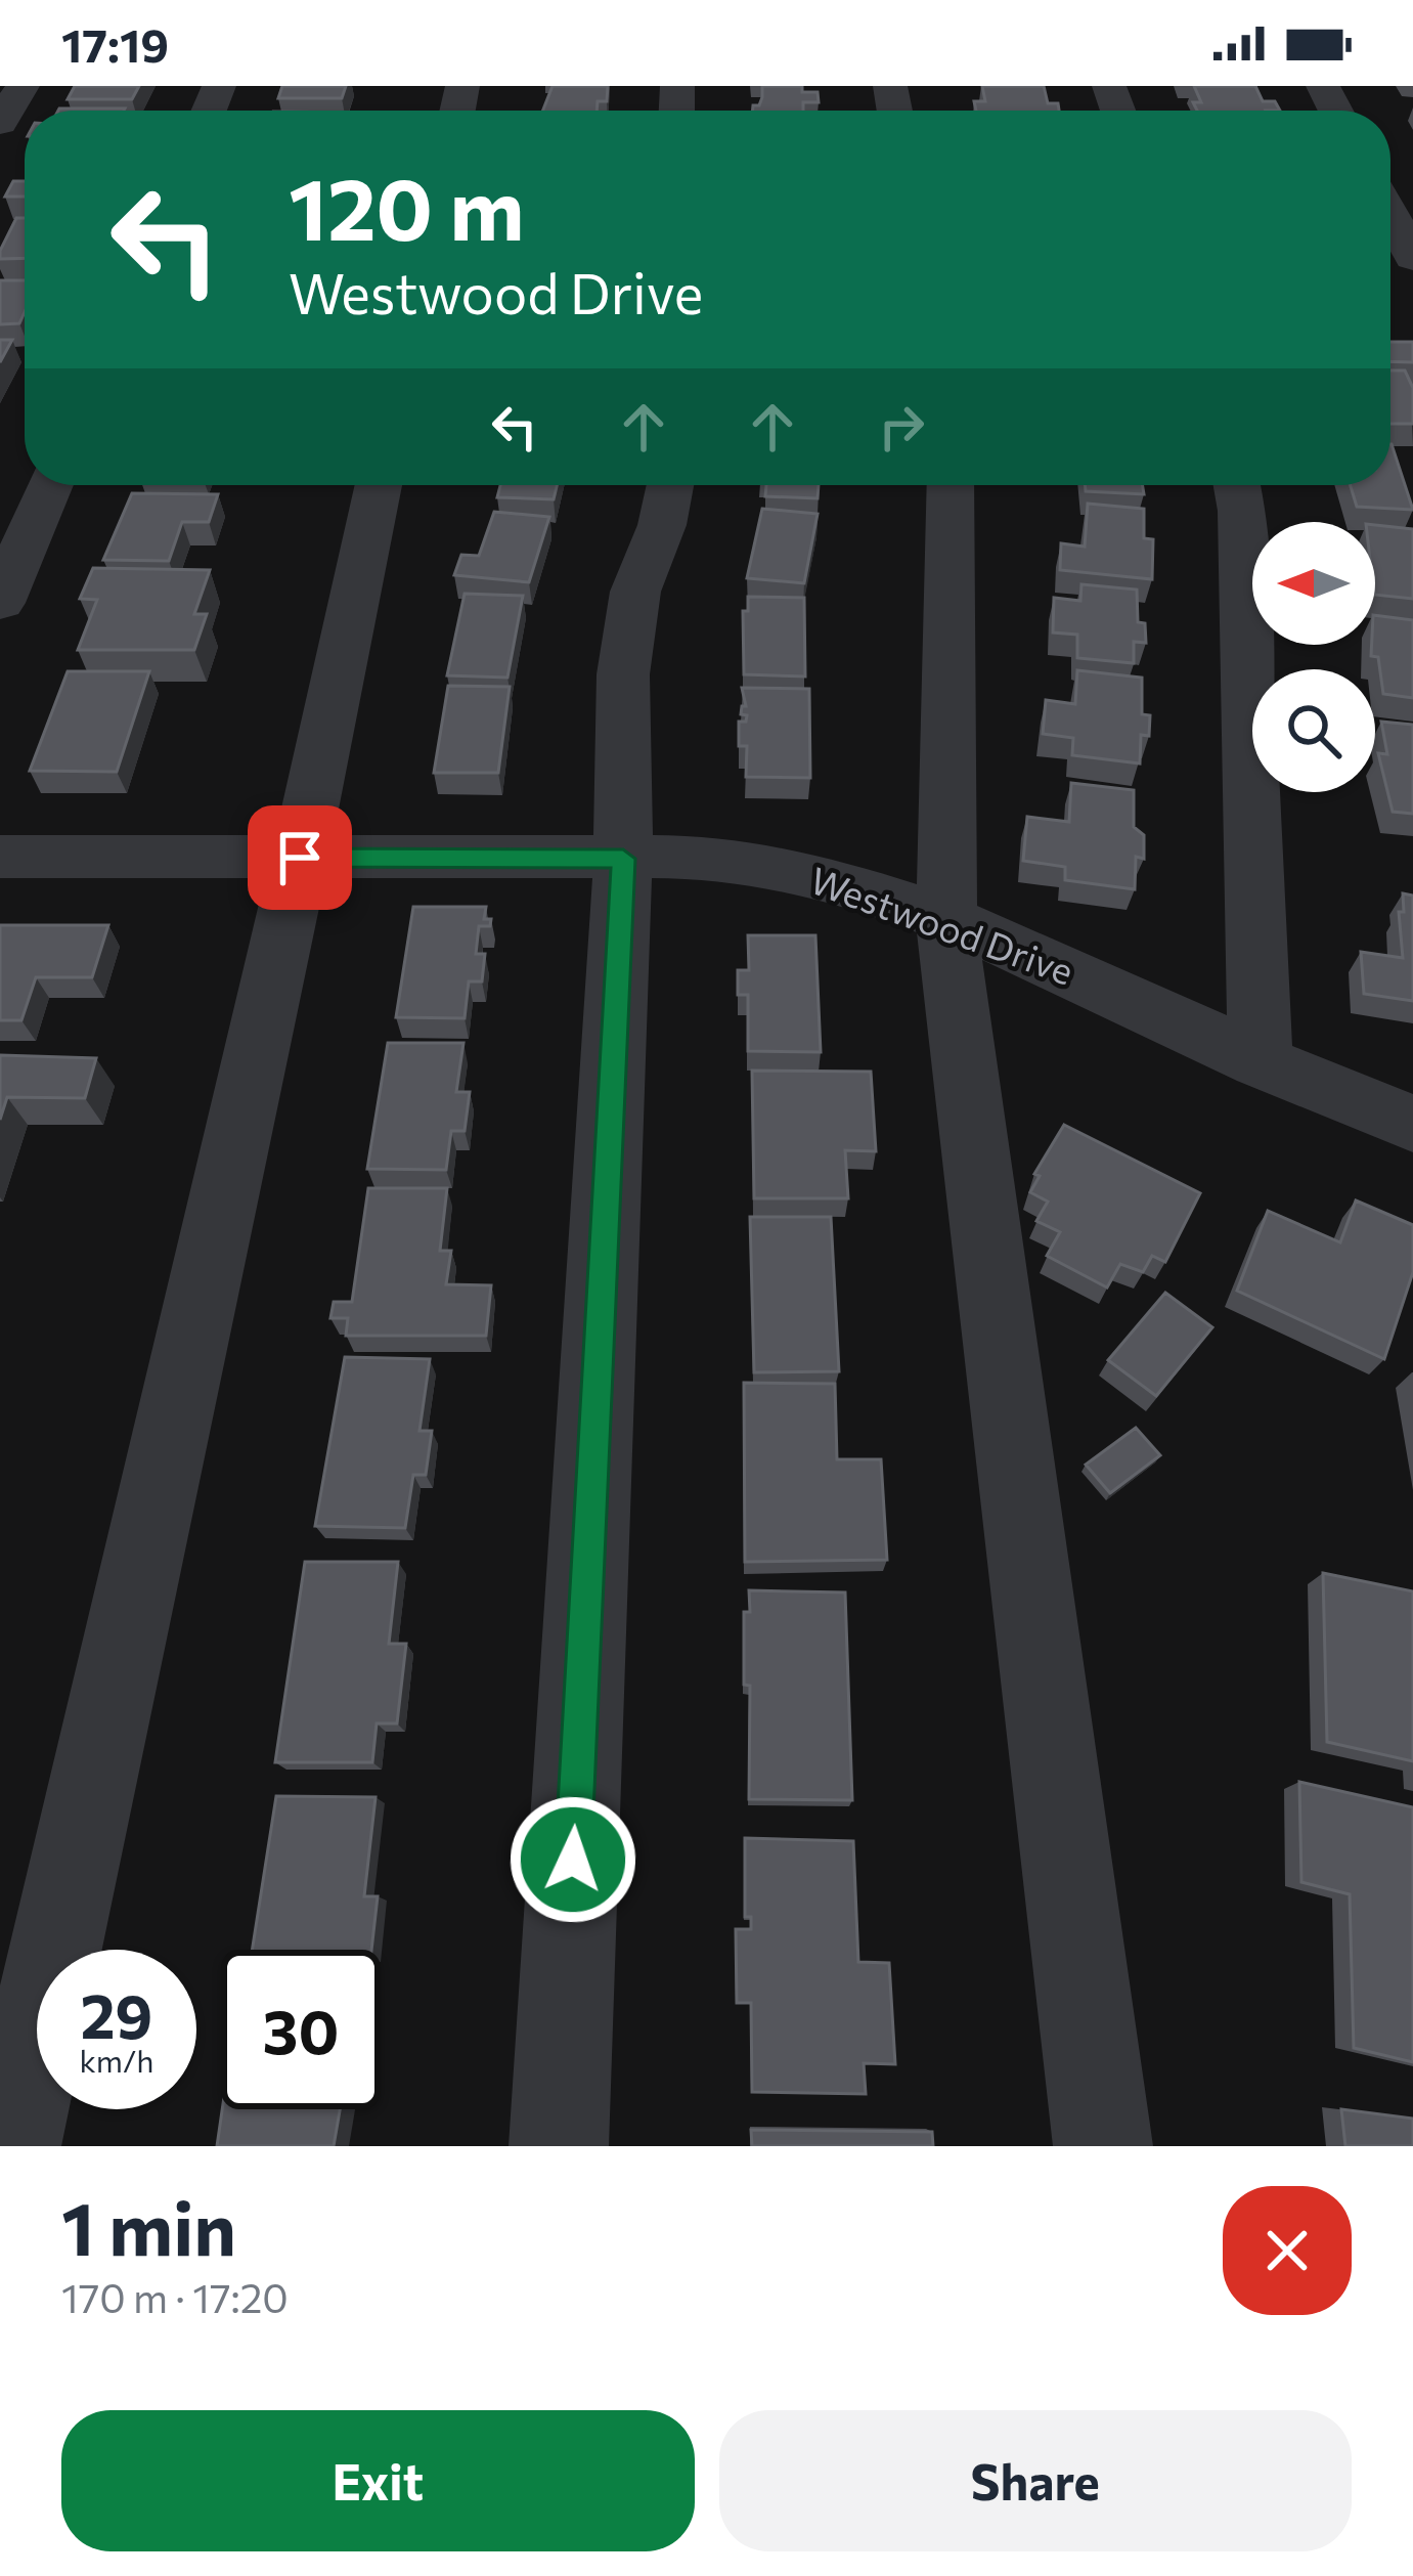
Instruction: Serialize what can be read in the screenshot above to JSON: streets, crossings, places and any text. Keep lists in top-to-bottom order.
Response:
{
  "streets": {
    "street": ["Westwood Drive"]
  },
  "north": "left",
  "page": {
    "status": "17:19",
    "turn": ["120 m", "Westwood Drive"],
    "speed": "29 km/h",
    "limit": "30",
    "heading": ["1 min", "170 m · 17:20"],
    "buttons": ["Exit", "Share"]
  }
}
